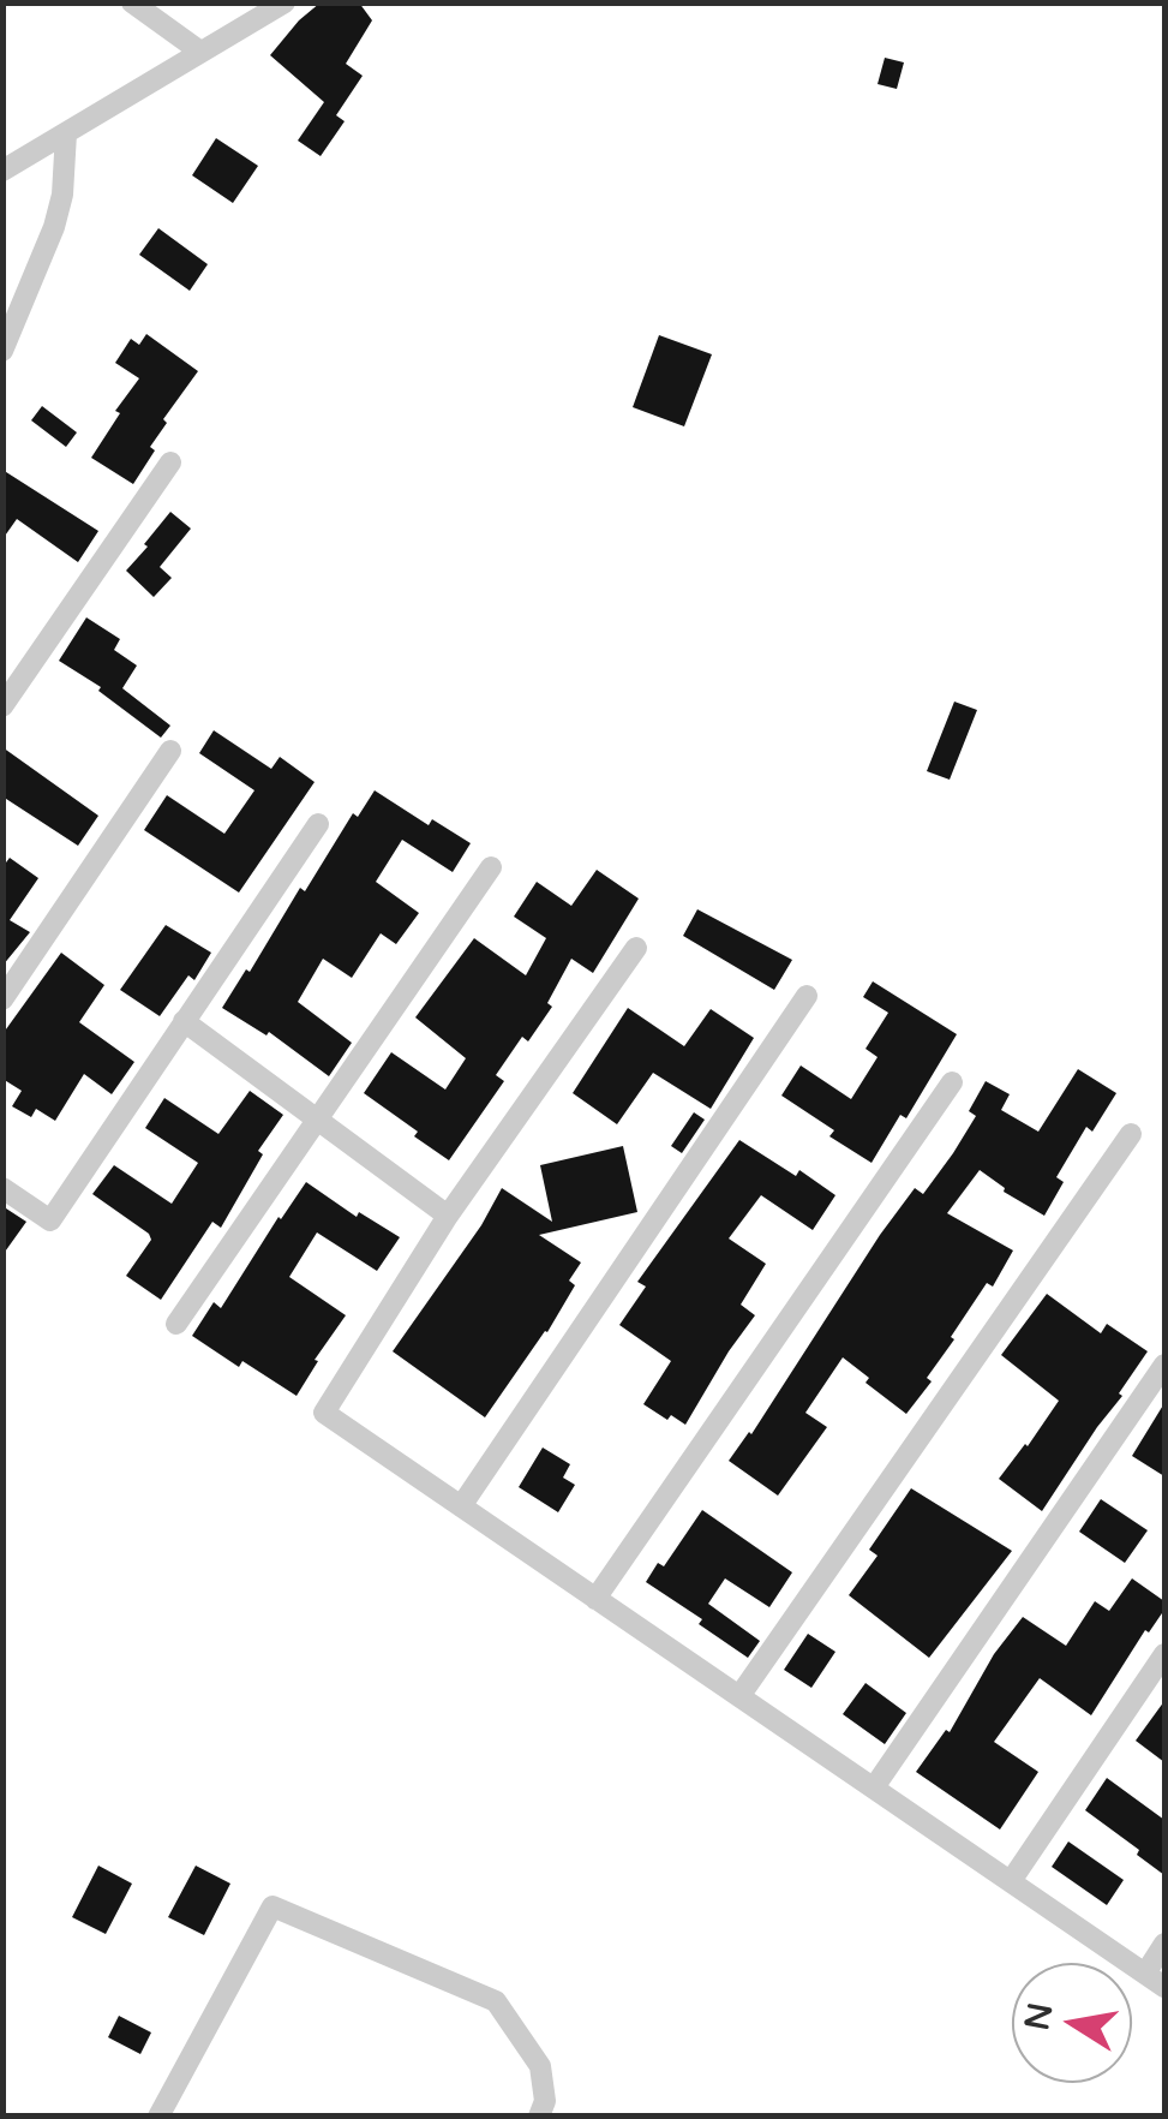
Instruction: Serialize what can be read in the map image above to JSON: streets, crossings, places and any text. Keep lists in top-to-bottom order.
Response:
{
  "north": "left"
}
